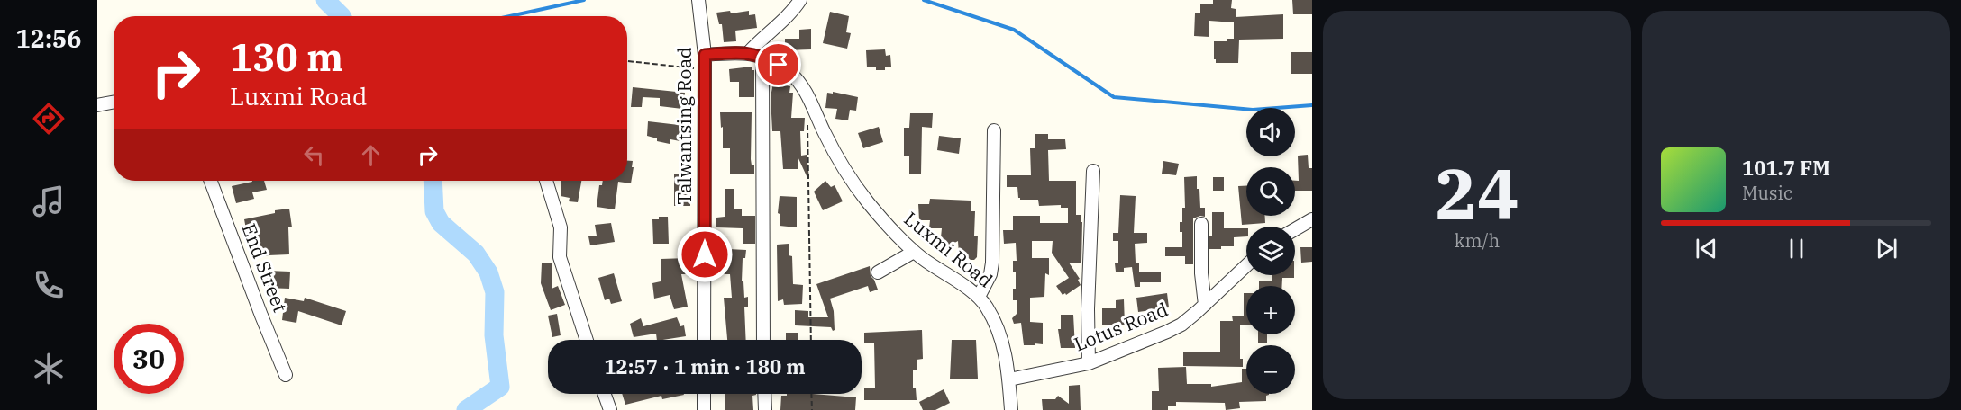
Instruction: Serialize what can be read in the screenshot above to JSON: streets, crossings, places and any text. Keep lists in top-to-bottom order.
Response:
{
  "streets": {
    "street": [
      "Talwantsing Road",
      "Luxmi Road",
      "End Street",
      "Lotus Road"
    ]
  },
  "crossings": [
    ["Talwantsing Road", "Luxmi Road"],
    ["Luxmi Road", "Lotus Road"]
  ],
  "page": {
    "tabs": "12:56",
    "tile": ["24", "km/h"],
    "turn": ["130 m", "Luxmi Road"],
    "map_buttons": ["+", "−"],
    "song": ["101.7 FM", "Music"],
    "limit": "30",
    "trip": "12:57 · 1 min · 180 m"
  }
}
